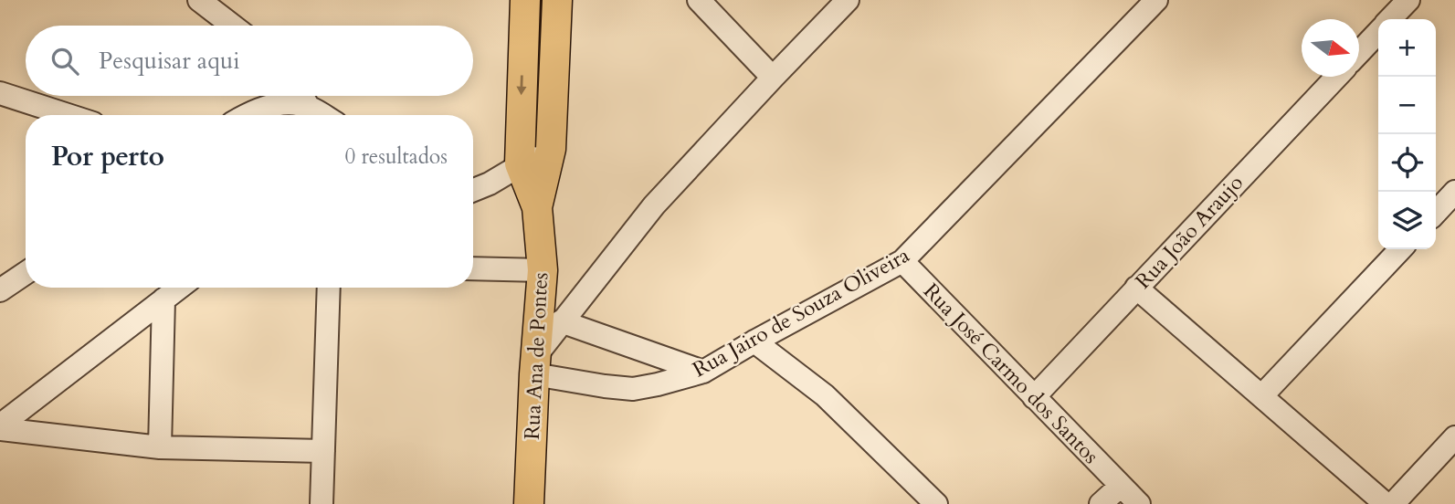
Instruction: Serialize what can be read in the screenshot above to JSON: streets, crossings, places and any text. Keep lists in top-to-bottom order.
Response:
{
  "streets": {
    "main road": ["Rua Ana de Pontes"],
    "street": ["Rua João Araujo", "Rua Jairo de Souza Oliveira", "Rua José Carmo dos Santos"]
  },
  "crossings": [
    ["Rua João Araujo", "Rua José Carmo dos Santos"],
    ["Rua Jairo de Souza Oliveira", "Rua Ana de Pontes"],
    ["Rua Jairo de Souza Oliveira", "Rua José Carmo dos Santos"]
  ],
  "north": "right",
  "page": {
    "map_buttons": ["+", "−"],
    "search": "Pesquisar aqui",
    "heading": ["Por perto", "0 resultados"]
  }
}
